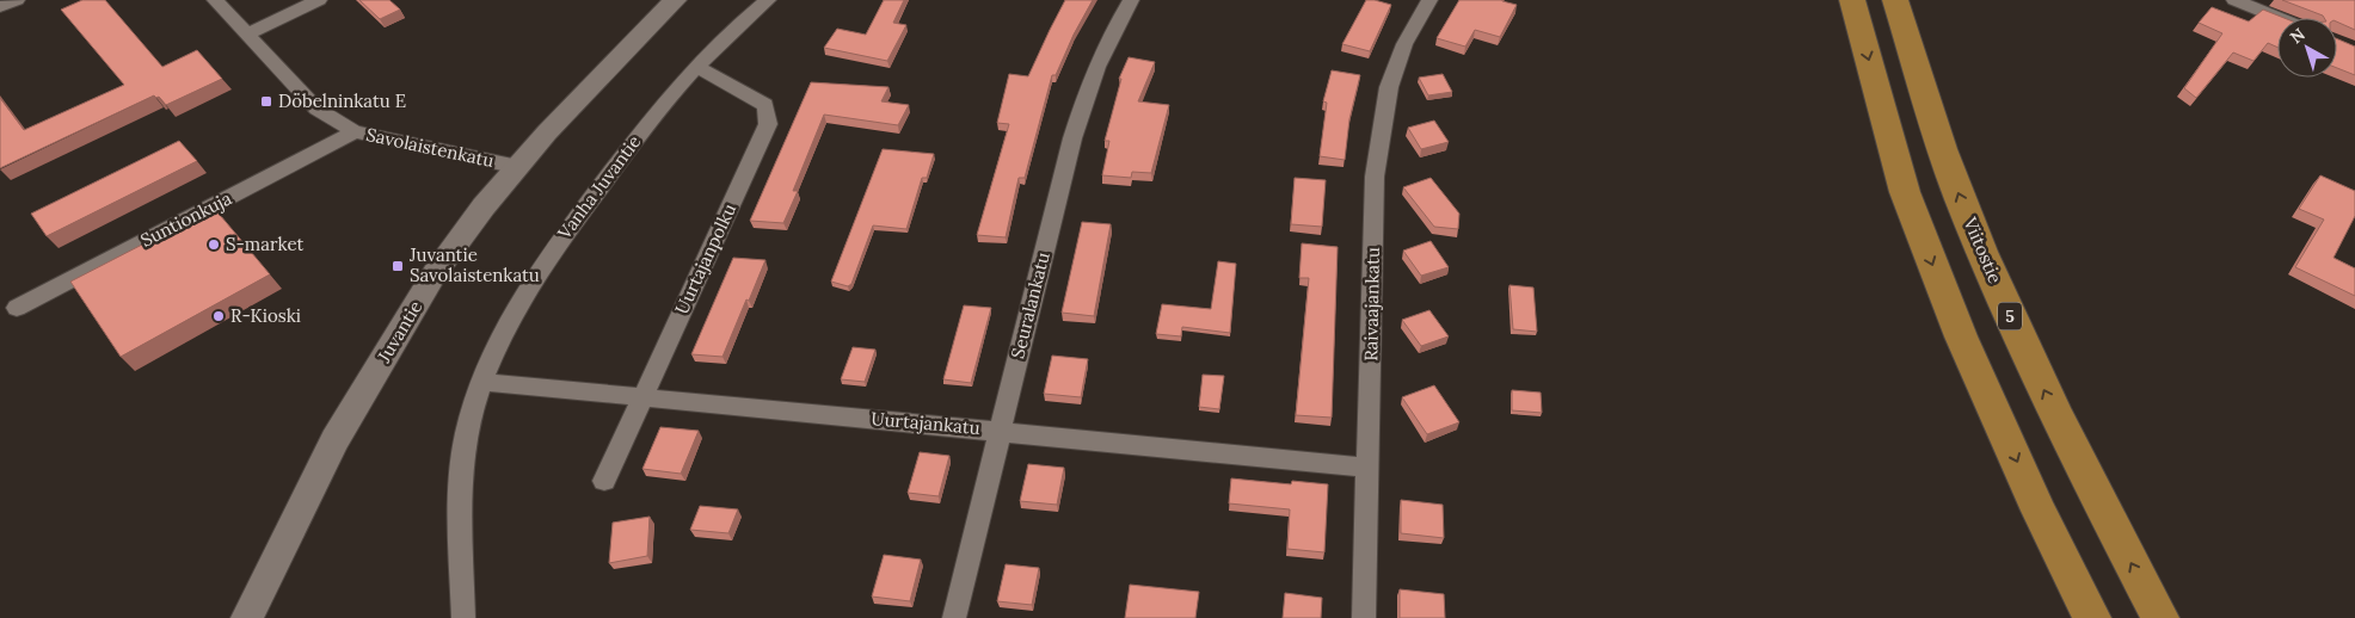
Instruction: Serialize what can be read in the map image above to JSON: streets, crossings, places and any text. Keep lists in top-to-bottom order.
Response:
{
  "streets": {
    "highway": ["Viitostie", "5"],
    "main road": ["Juvantie"],
    "street": [
      "Savolaistenkatu",
      "Vanha Juvantie",
      "Suntionkuja",
      "Uurtajanpolku",
      "Raivaajankatu",
      "Seuralankatu",
      "Uurtajankatu"
    ]
  },
  "crossings": [
    ["Savolaistenkatu", "Suntionkuja"],
    ["Savolaistenkatu", "Juvantie"],
    ["Vanha Juvantie", "Uurtajanpolku"],
    ["Vanha Juvantie", "Uurtajankatu"],
    ["Uurtajanpolku", "Uurtajankatu"],
    ["Raivaajankatu", "Uurtajankatu"],
    ["Seuralankatu", "Uurtajankatu"]
  ],
  "places": {
    "transit": ["Döbelninkatu E", "Juvantie Savolaistenkatu"],
    "other": ["S-market", "R-Kioski"]
  },
  "north": "top left"
}
